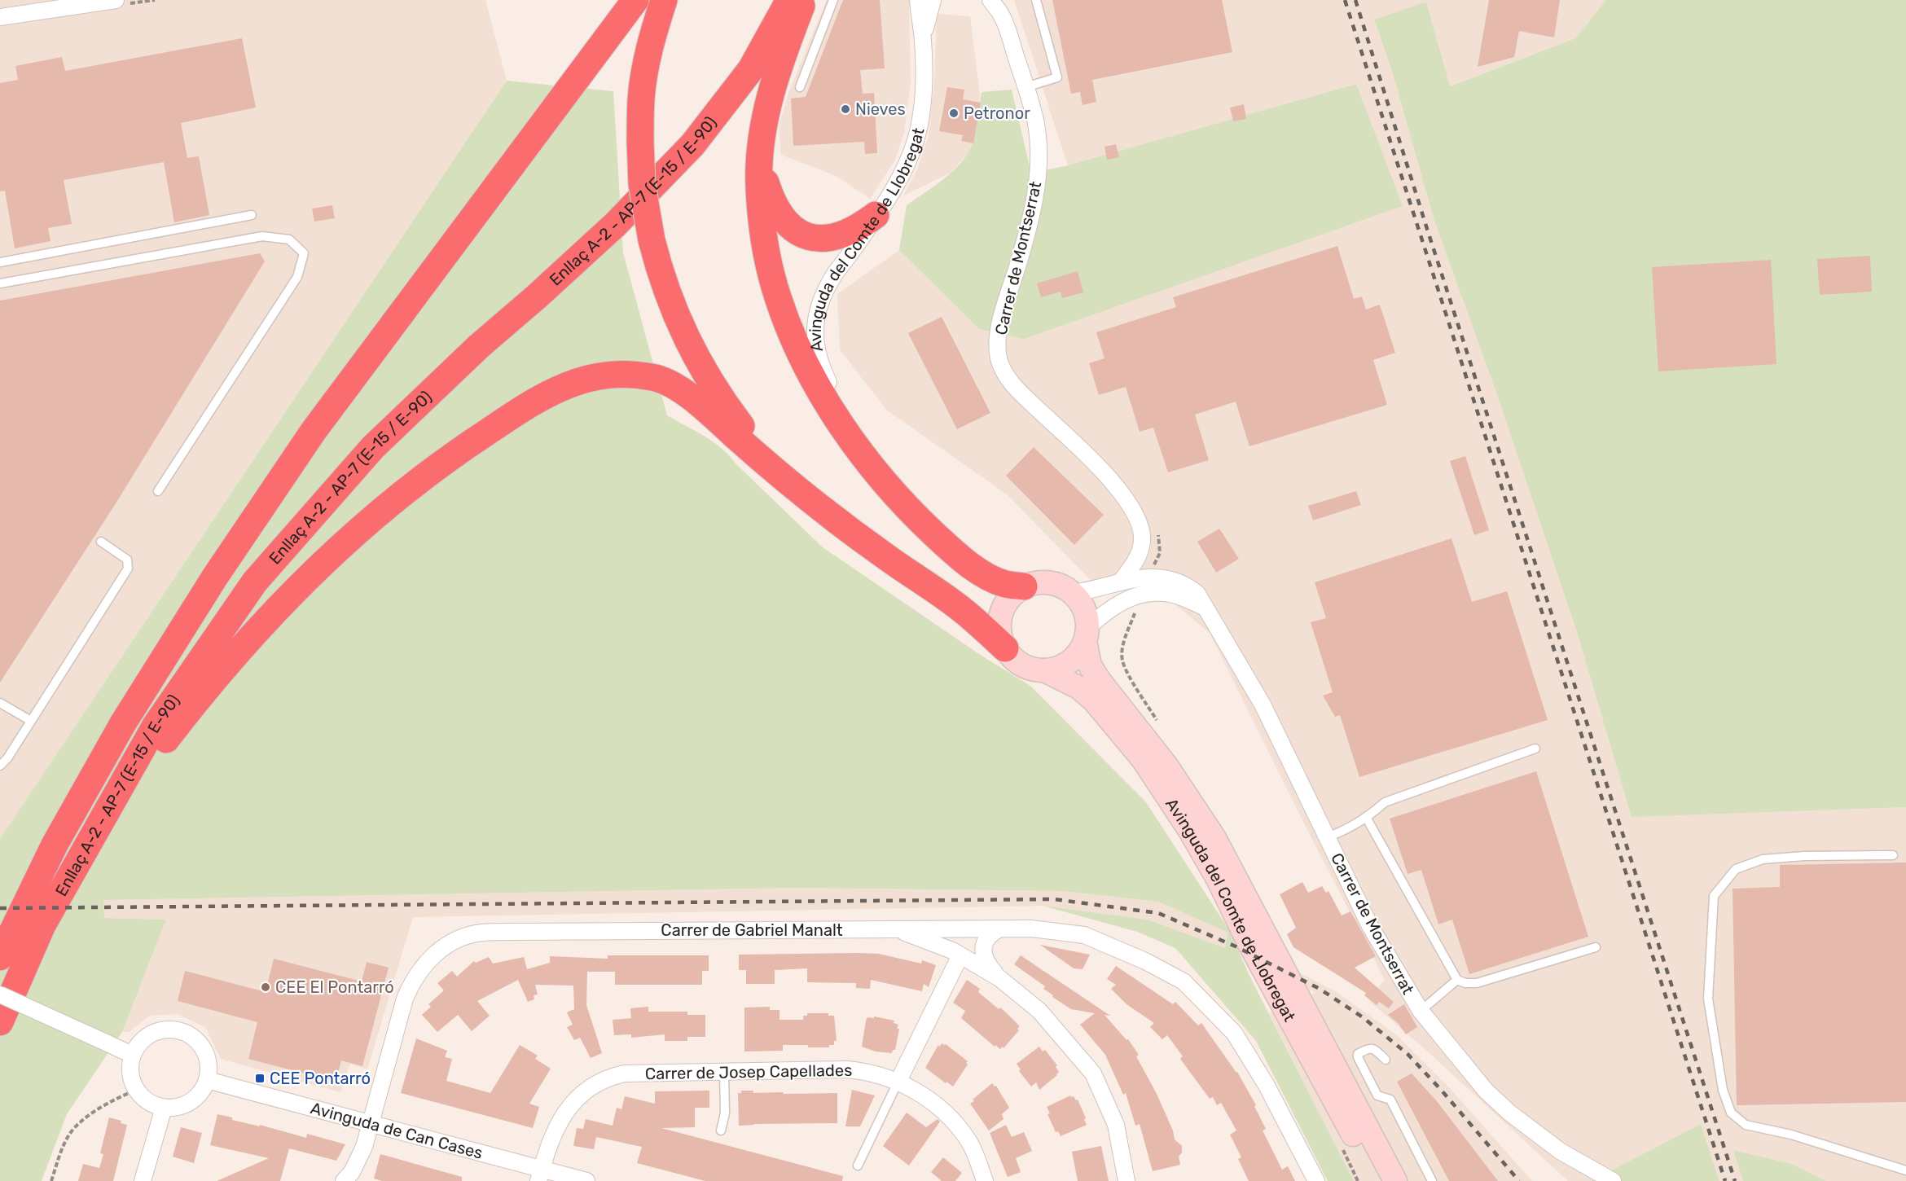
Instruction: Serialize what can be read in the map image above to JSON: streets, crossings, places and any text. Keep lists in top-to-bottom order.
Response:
{
  "streets": {
    "highway": ["Enllaç A-2 - AP-7 (E-15 / E-90)"],
    "main road": ["Avinguda del Comte de Llobregat"],
    "street": [
      "Carrer de Montserrat",
      "Carrer de Gabriel Manalt",
      "Carrer de Josep Capellades",
      "Avinguda de Can Cases"
    ]
  },
  "crossings": [
    ["Avinguda del Comte de Llobregat", "Carrer de Montserrat"],
    ["Carrer de Gabriel Manalt", "Avinguda de Can Cases"],
    ["Carrer de Josep Capellades", "Avinguda de Can Cases"]
  ],
  "places": {
    "other": ["Nieves", "Petronor", "CEE El Pontarró"],
    "transit": ["CEE Pontarró"]
  }
}
